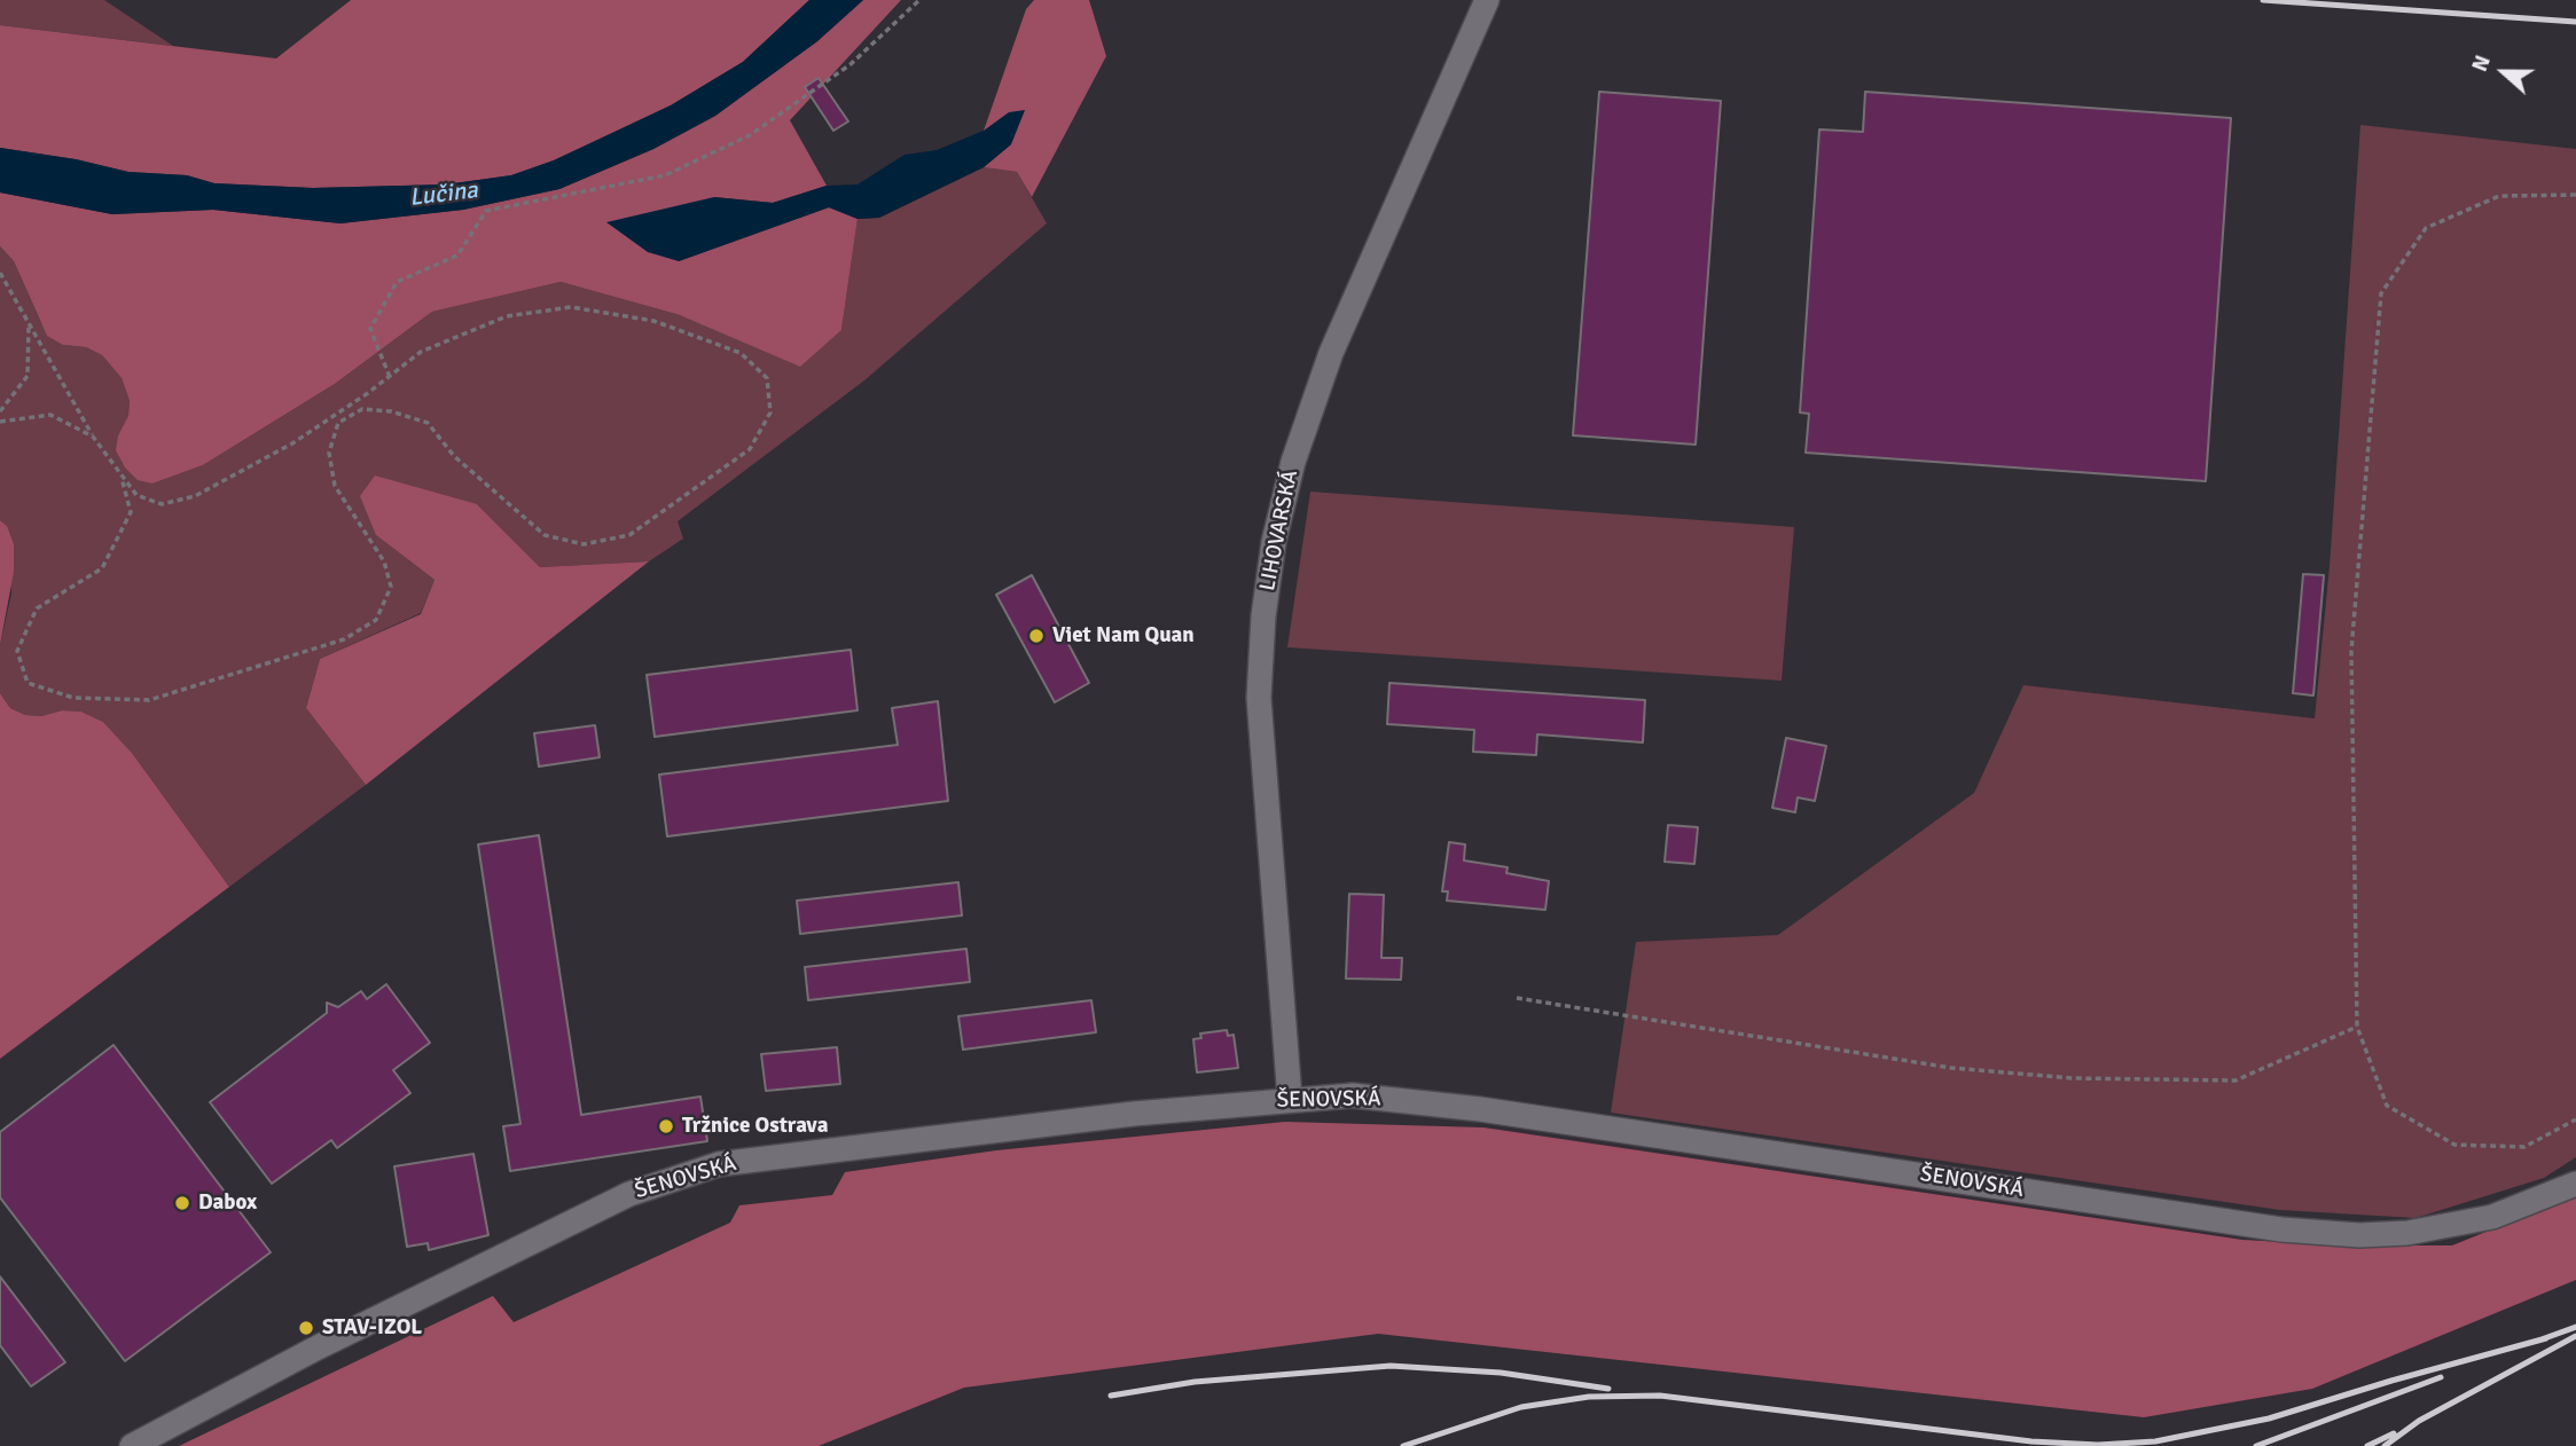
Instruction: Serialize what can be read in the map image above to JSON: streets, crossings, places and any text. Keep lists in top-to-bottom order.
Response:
{
  "streets": {
    "street": ["LIHOVARSKÁ", "ŠENOVSKÁ"]
  },
  "crossings": [
    ["LIHOVARSKÁ", "ŠENOVSKÁ"]
  ],
  "water": ["Lučina"],
  "places": [
    "Viet Nam Quan",
    "Tržnice Ostrava",
    "Dabox",
    "STAV-IZOL"
  ],
  "north": "left"
}
